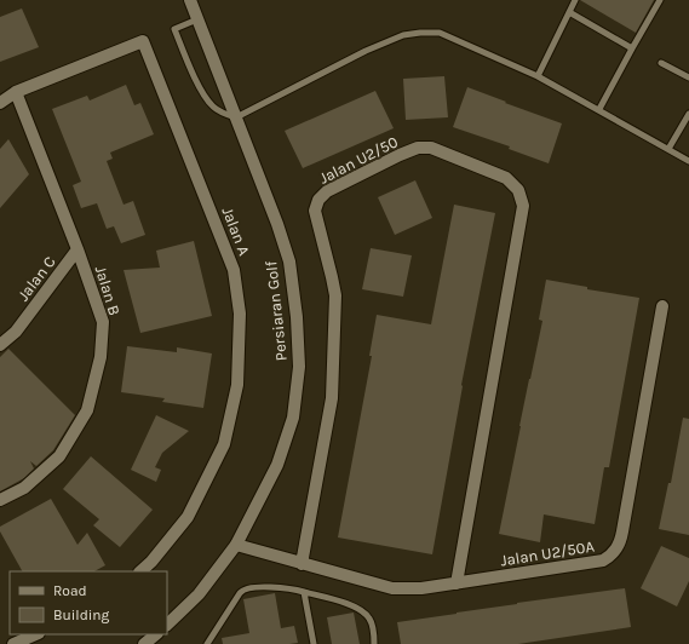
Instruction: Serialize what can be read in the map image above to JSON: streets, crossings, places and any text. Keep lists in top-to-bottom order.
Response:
{
  "streets": {
    "street": [
      "Jalan U2/50",
      "Jalan A",
      "Jalan C",
      "Jalan B",
      "Persiaran Golf",
      "Jalan U2/50A"
    ]
  },
  "crossings": [
    ["Jalan U2/50", "Jalan U2/50A"],
    ["Jalan A", "Jalan B"],
    ["Jalan C", "Jalan B"],
    ["Persiaran Golf", "Jalan U2/50A"]
  ],
  "legend": ["Road", "Building"]
}
